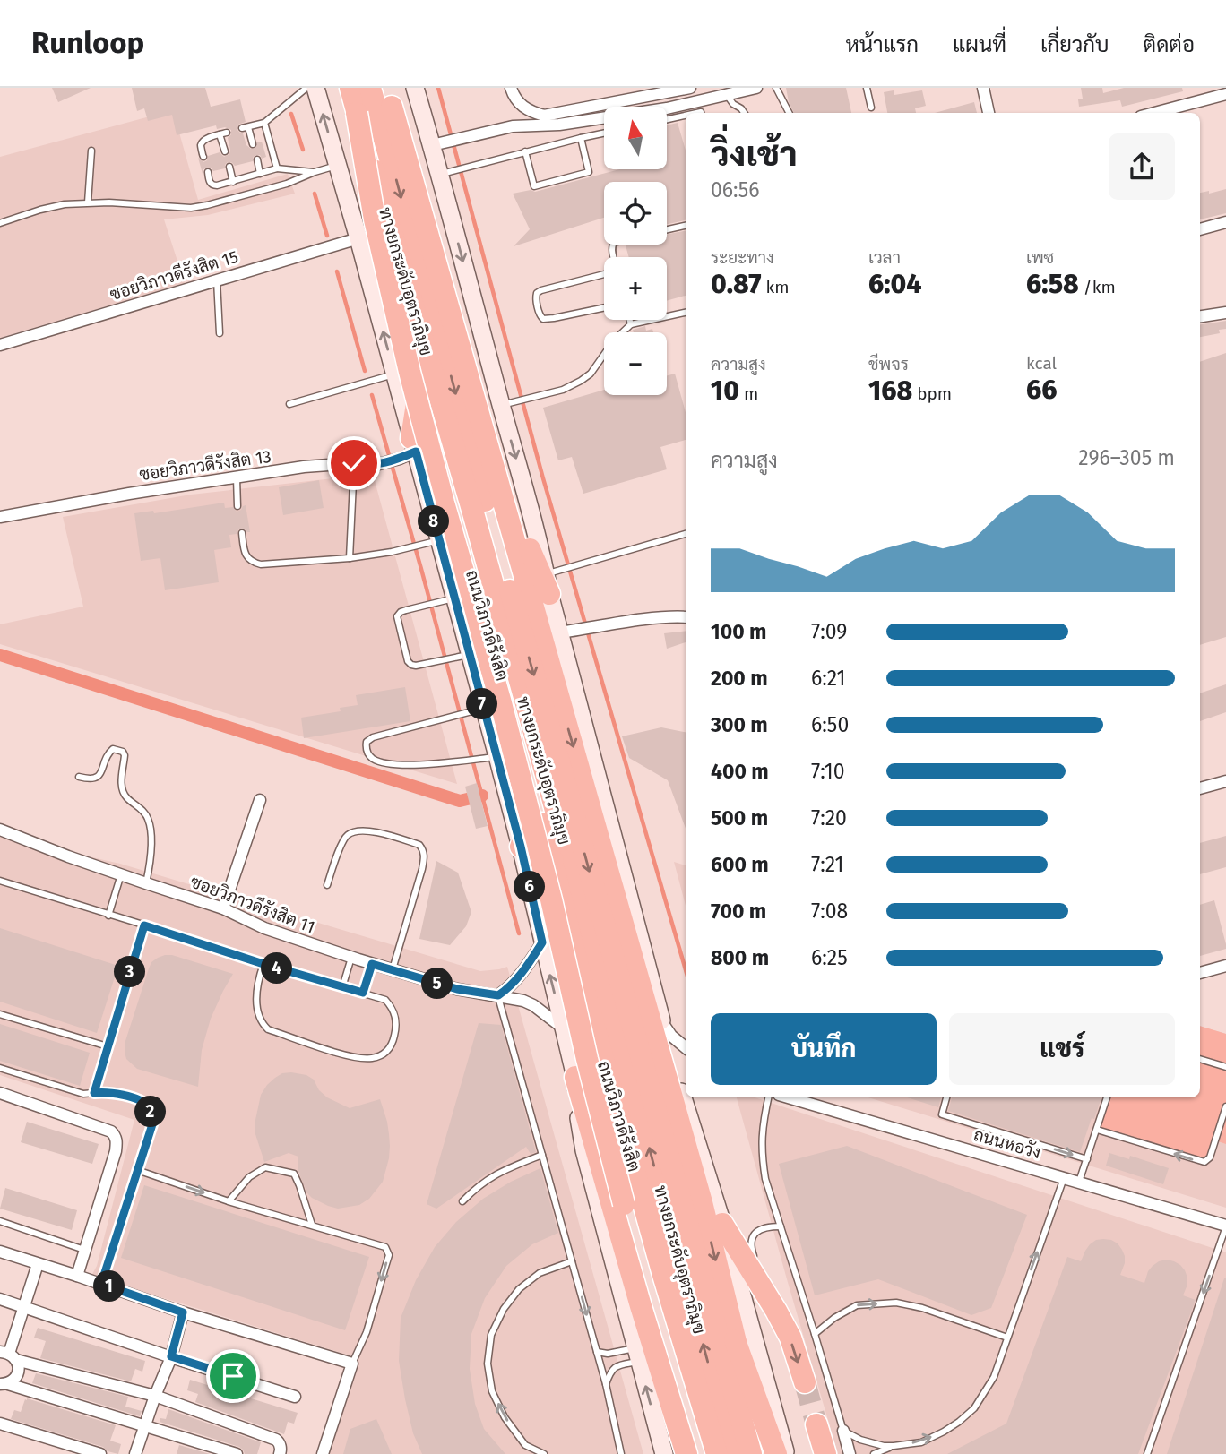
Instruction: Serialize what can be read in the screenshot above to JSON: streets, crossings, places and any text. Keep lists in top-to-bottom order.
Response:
{
  "streets": {
    "highway": ["ทางยกระดับอุตราภิมุข", "ถนนวิภาวดีรังสิต"],
    "street": [
      "ซอยวิภาวดีรังสิต 15",
      "ซอยวิภาวดีรังสิต 13",
      "ซอยวิภาวดีรังสิต 11",
      "ถนนหอวัง"
    ]
  },
  "crossings": [
    ["ซอยวิภาวดีรังสิต 15", "ถนนวิภาวดีรังสิต"],
    ["ซอยวิภาวดีรังสิต 13", "ถนนวิภาวดีรังสิต"],
    ["ถนนวิภาวดีรังสิต", "ซอยวิภาวดีรังสิต 11"]
  ],
  "north": "top",
  "page": {
    "header": "Runloop",
    "nav": [
      "หน้าแรก",
      "แผนที่",
      "เกี่ยวกับ",
      "ติดต่อ"
    ],
    "map_buttons": ["+", "−"],
    "heading": ["วิ่งเช้า", "06:56"],
    "stats": [
      ["ระยะทาง", "0.87 km"],
      ["เวลา", "6:04"],
      ["เพซ", "6:58 /km"],
      ["ความสูง", "10 m"],
      ["ชีพจร", "168 bpm"],
      ["kcal", "66"]
    ],
    "chart": ["ความสูง", "296–305 m"],
    "pins": [
      "8",
      "7",
      "6",
      "4",
      "3",
      "5",
      "2",
      "1"
    ],
    "list": [
      {
        "name": "100 m",
        "note": "7:09"
      },
      {
        "name": "200 m",
        "note": "6:21"
      },
      {
        "name": "300 m",
        "note": "6:50"
      },
      {
        "name": "400 m",
        "note": "7:10"
      },
      {
        "name": "500 m",
        "note": "7:20"
      },
      {
        "name": "600 m",
        "note": "7:21"
      },
      {
        "name": "700 m",
        "note": "7:08"
      },
      {
        "name": "800 m",
        "note": "6:25"
      }
    ],
    "buttons": ["บันทึก", "แชร์"]
  }
}
